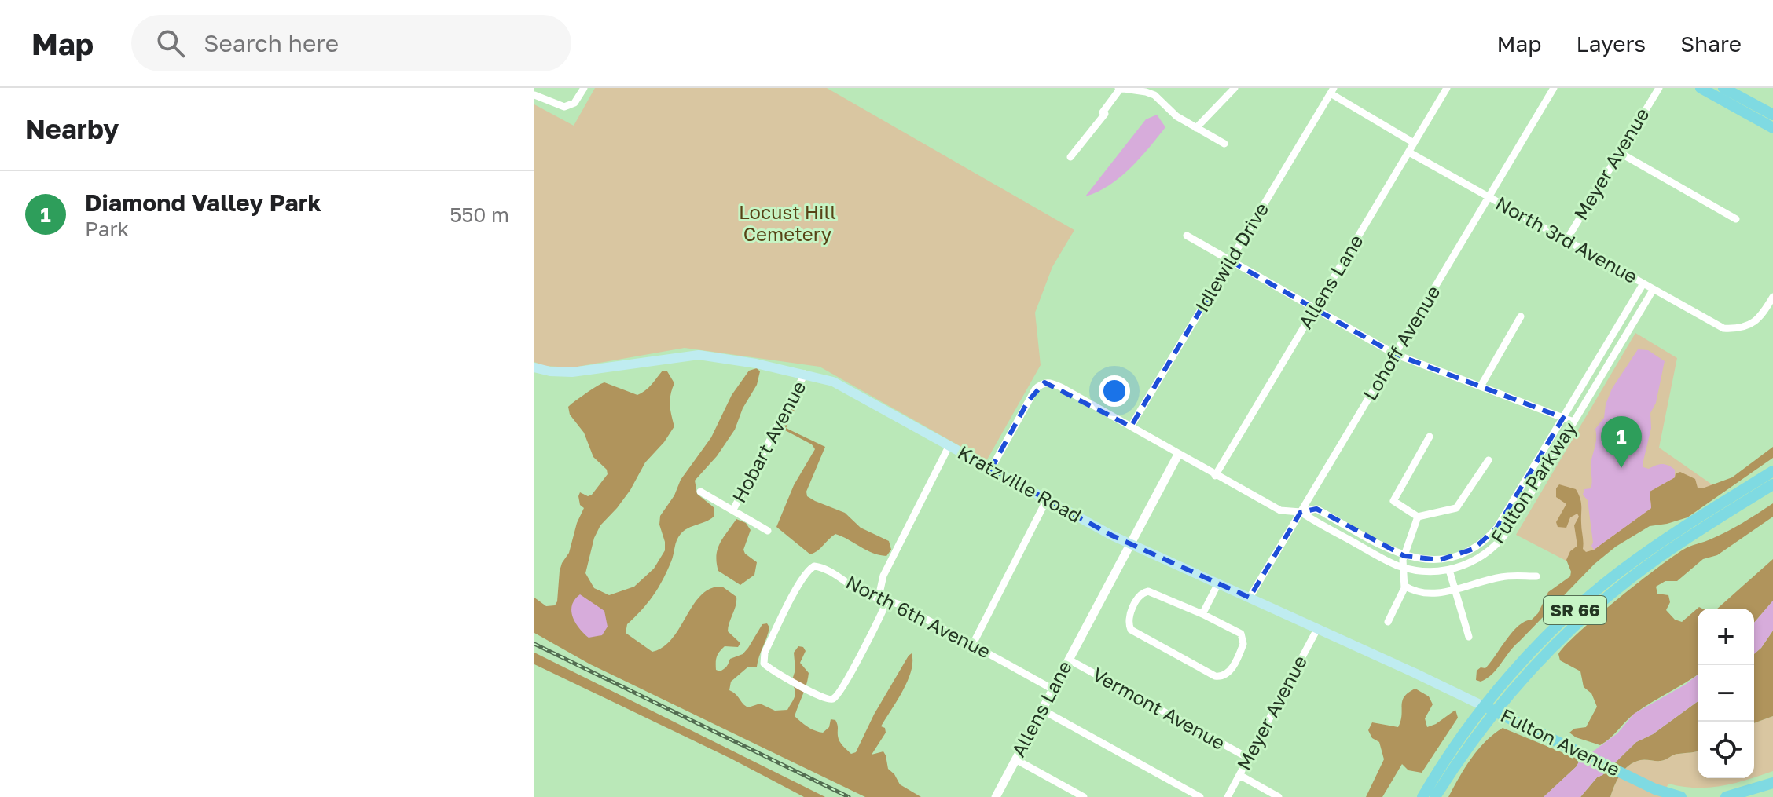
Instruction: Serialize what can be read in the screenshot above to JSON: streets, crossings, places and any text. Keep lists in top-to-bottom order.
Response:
{
  "streets": {
    "main road": ["Kratzville Road", "SR 66", "Fulton Avenue"],
    "street": [
      "Meyer Avenue",
      "North 3rd Avenue",
      "Idlewild Drive",
      "Allens Lane",
      "Lohoff Avenue",
      "Hobart Avenue",
      "Fulton Parkway",
      "North 6th Avenue",
      "Vermont Avenue"
    ]
  },
  "crossings": [
    ["Meyer Avenue", "North 3rd Avenue"],
    ["Meyer Avenue", "Kratzville Road"],
    ["Meyer Avenue", "Vermont Avenue"],
    ["North 3rd Avenue", "Allens Lane"],
    ["North 3rd Avenue", "Lohoff Avenue"],
    ["North 3rd Avenue", "Fulton Parkway"],
    ["Allens Lane", "Kratzville Road"],
    ["Allens Lane", "North 6th Avenue"],
    ["Allens Lane", "Vermont Avenue"],
    ["Lohoff Avenue", "Fulton Parkway"],
    ["Lohoff Avenue", "Kratzville Road"],
    ["Hobart Avenue", "Kratzville Road"],
    ["Kratzville Road", "SR 66"],
    ["Kratzville Road", "Fulton Avenue"],
    ["SR 66", "Fulton Avenue"]
  ],
  "parks": ["Locust Hill Cemetery"],
  "page": {
    "header": "Map",
    "search": "Search here",
    "nav": ["Map", "Layers", "Share"],
    "heading": "Nearby",
    "list": [
      {
        "mark": "1",
        "name": "Diamond Valley Park",
        "note": "Park",
        "value": "550 m"
      }
    ],
    "pins": "1",
    "map_buttons": ["+", "−"]
  }
}
